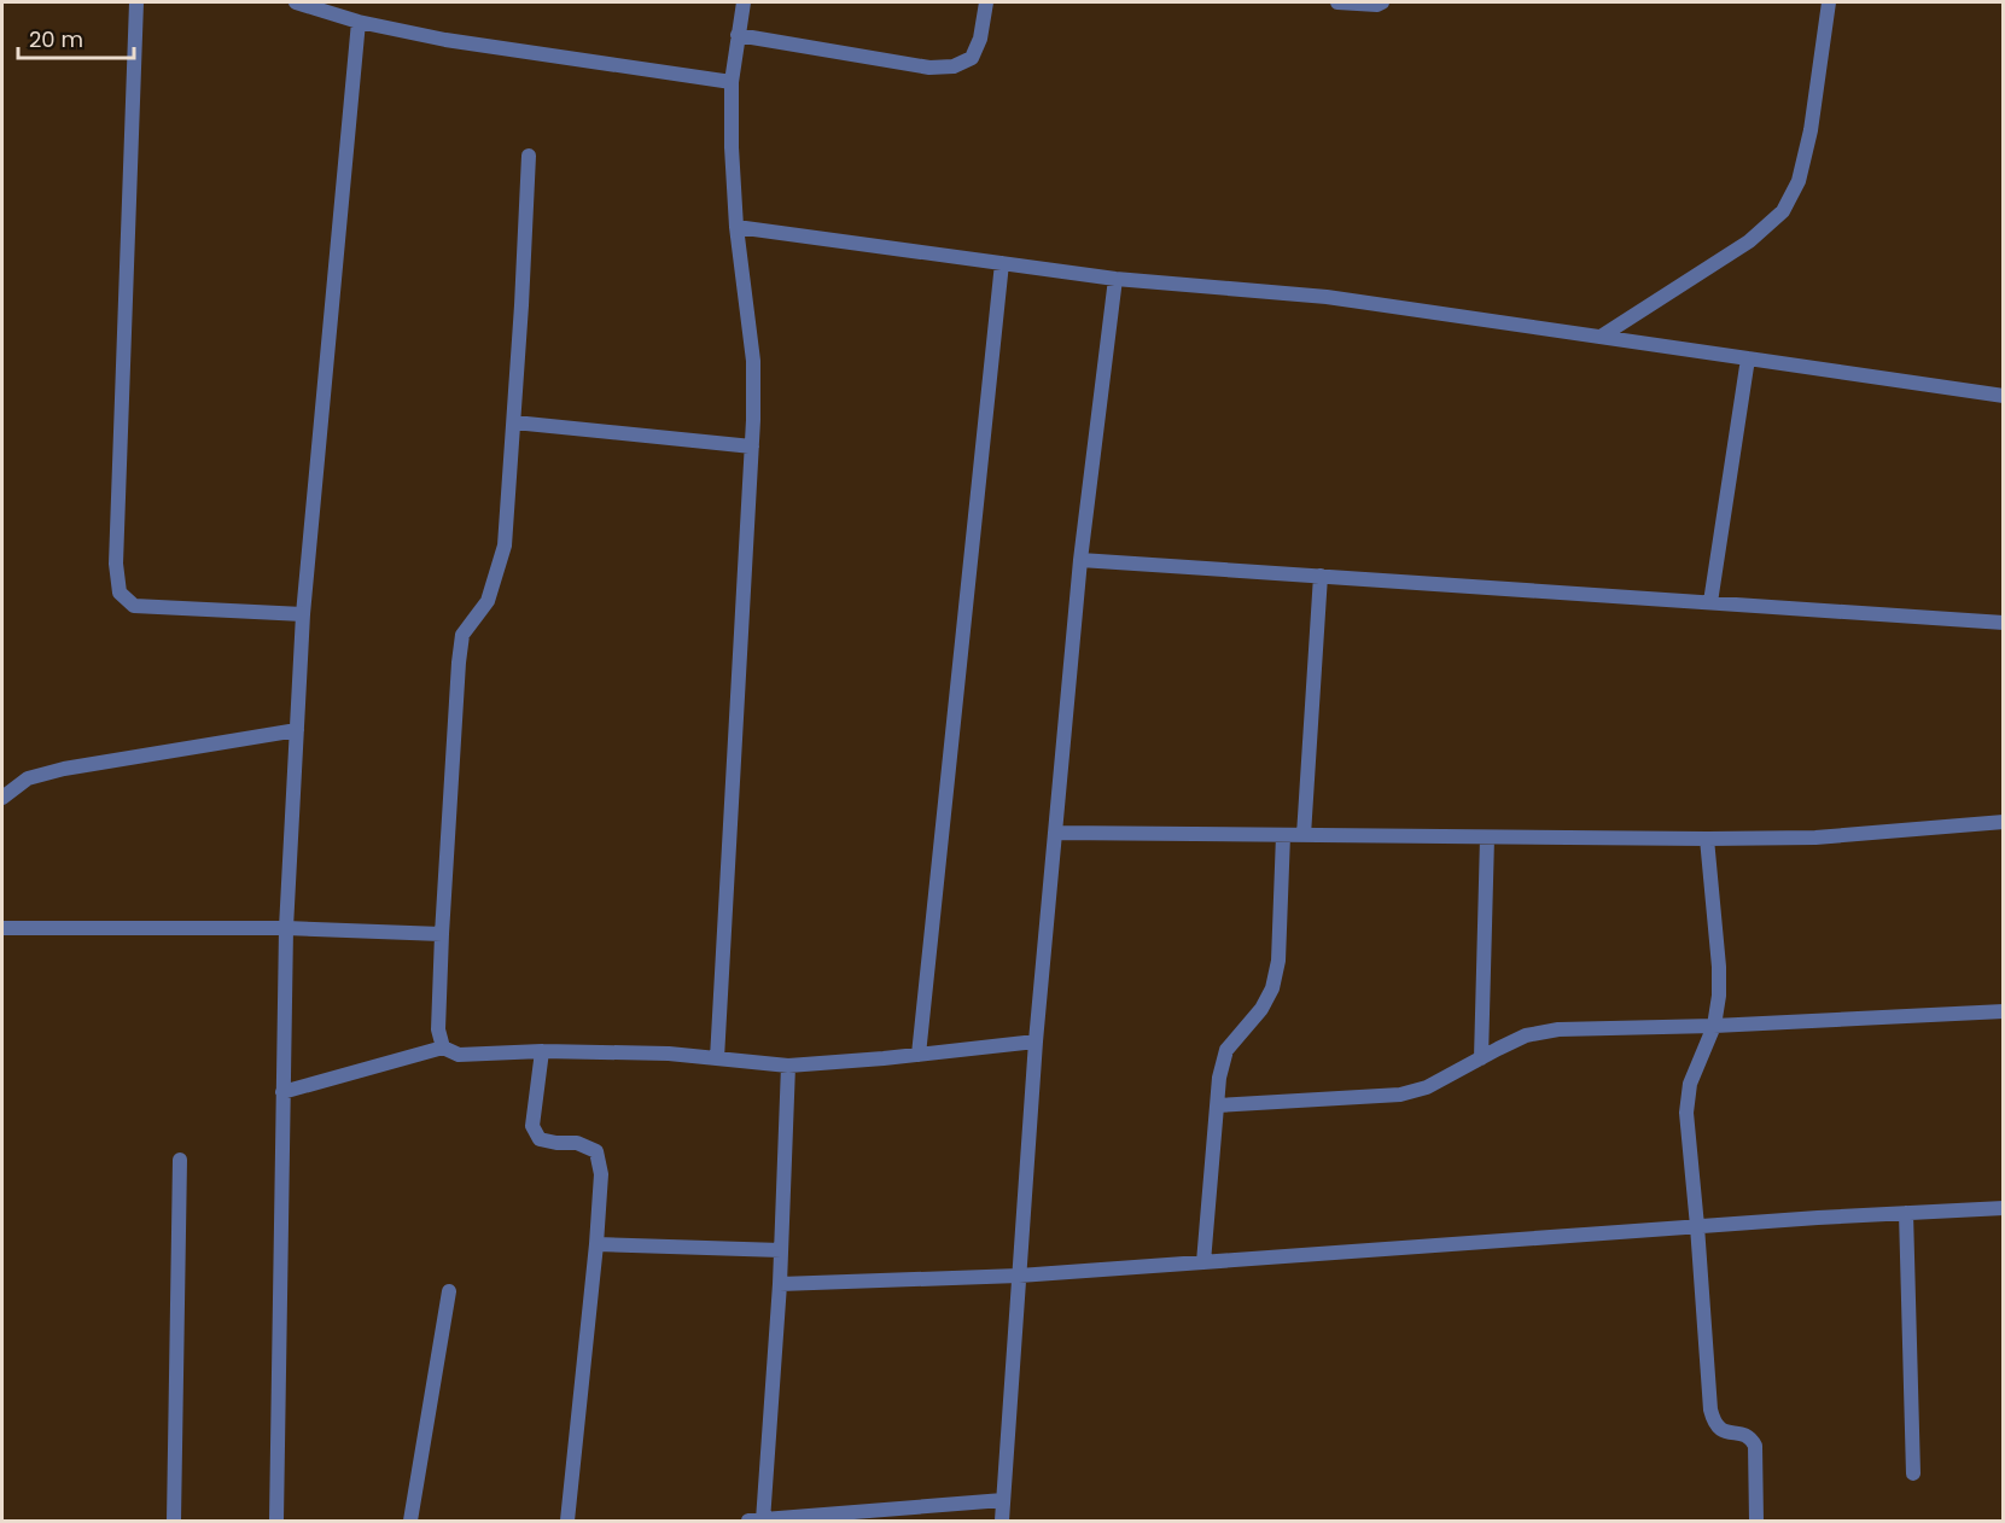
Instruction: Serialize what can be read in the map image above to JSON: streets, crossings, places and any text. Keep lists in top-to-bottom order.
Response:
{
  "scale_bar": "20 m"
}
